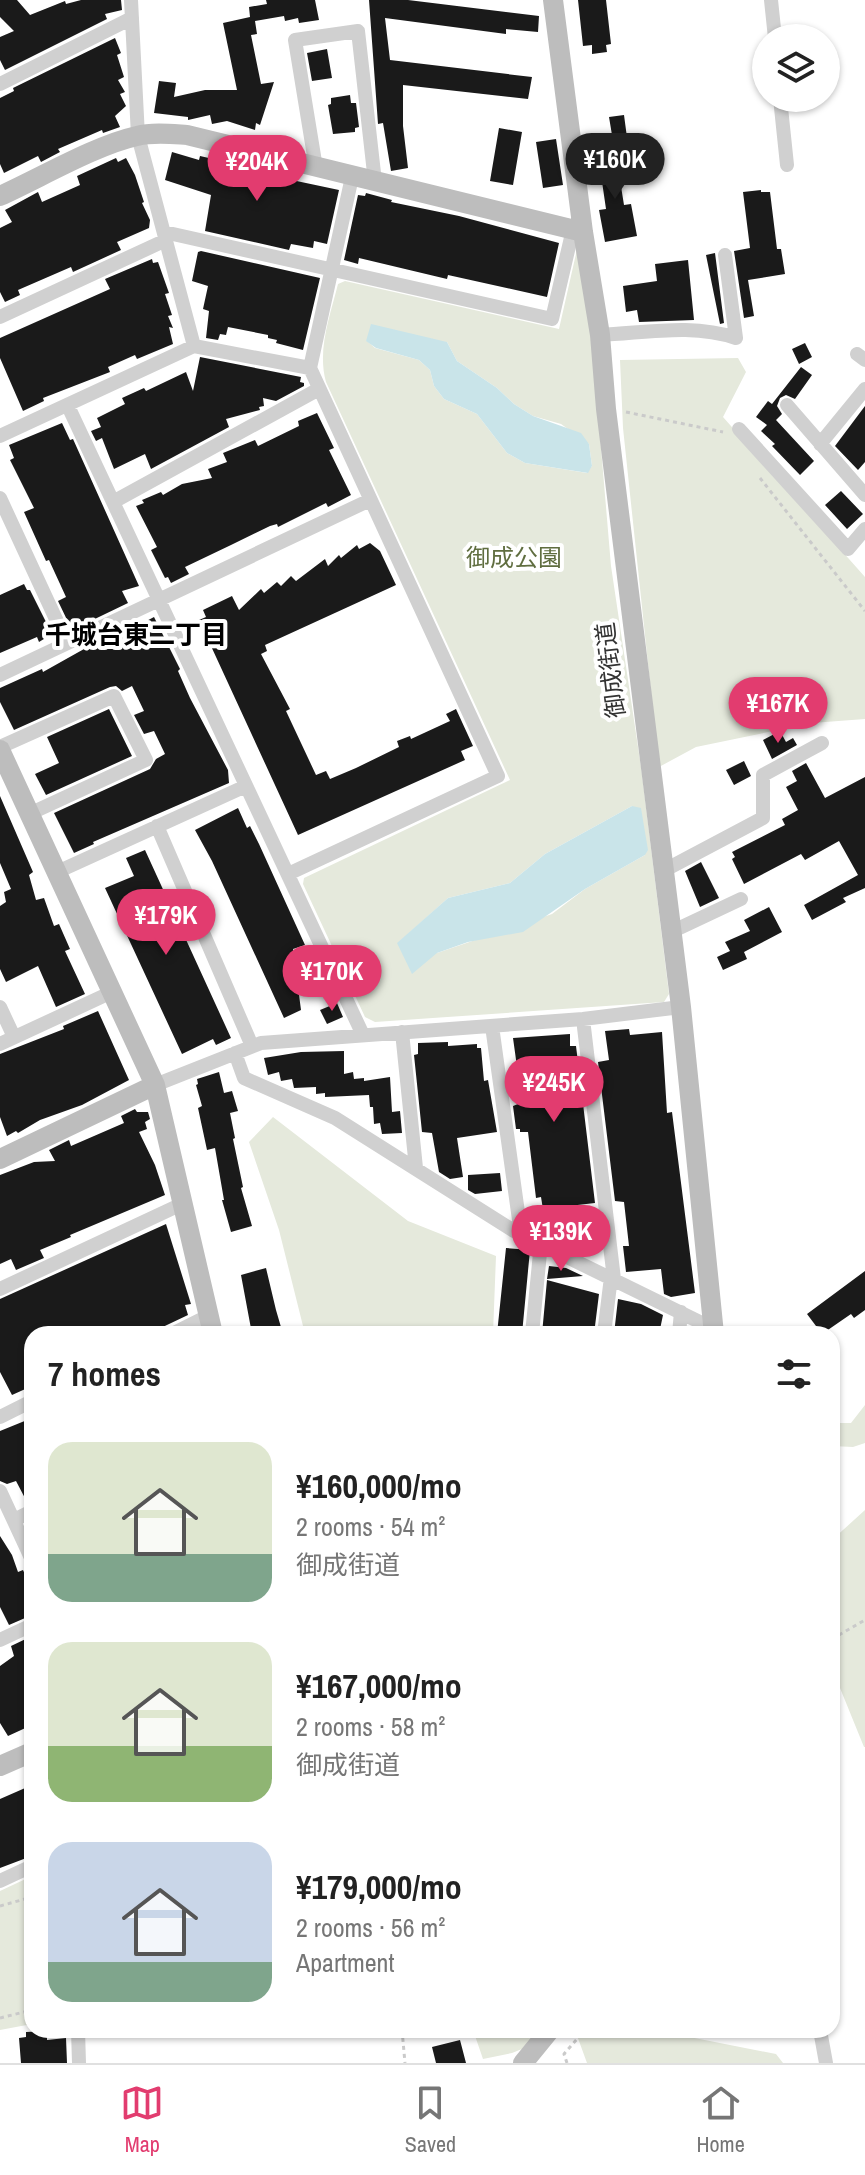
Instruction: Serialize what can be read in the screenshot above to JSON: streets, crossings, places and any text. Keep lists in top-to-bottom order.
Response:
{
  "streets": {
    "street": ["御成街道"]
  },
  "districts": ["千城台東二丁目"],
  "parks": ["御成公園"],
  "page": {
    "price": [
      "¥160K",
      "¥204K",
      "¥167K",
      "¥179K",
      "¥170K",
      "¥245K",
      "¥139K"
    ],
    "heading": "7 homes",
    "list": [
      {
        "name": "¥160,000/mo",
        "note": "2 rooms · 54 m² · 御成街道"
      },
      {
        "name": "¥167,000/mo",
        "note": "2 rooms · 58 m² · 御成街道"
      },
      {
        "name": "¥179,000/mo",
        "note": "2 rooms · 56 m² · Apartment"
      }
    ],
    "tabs": ["Map", "Saved", "Home"]
  }
}
